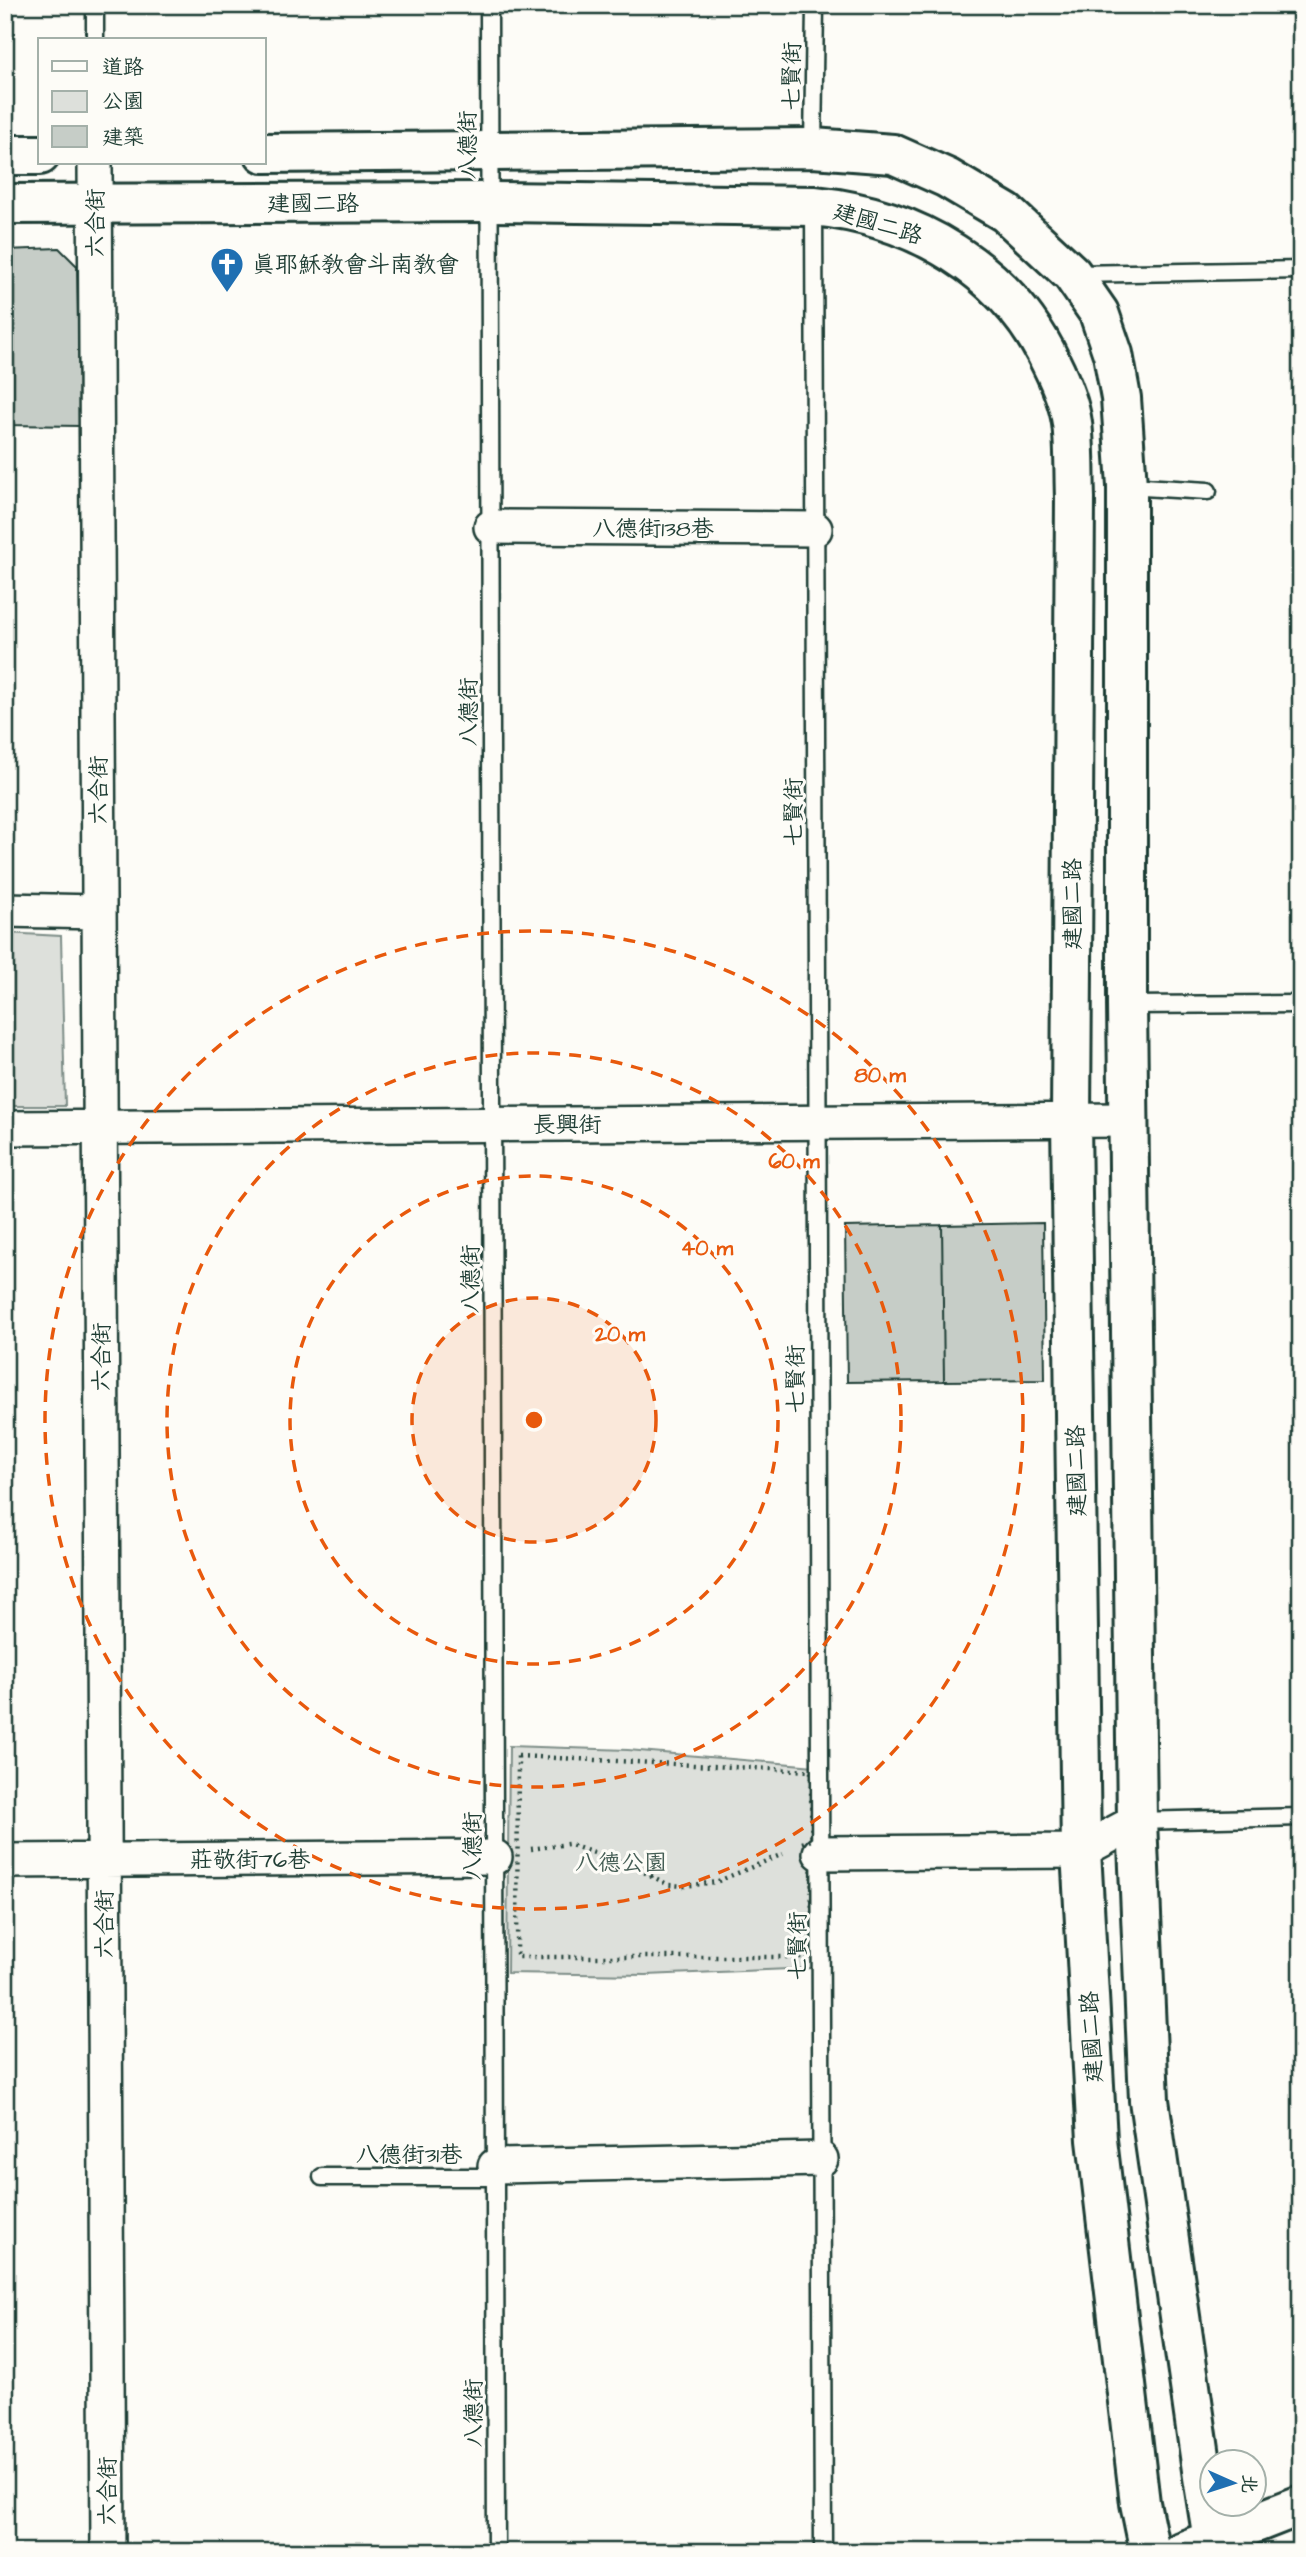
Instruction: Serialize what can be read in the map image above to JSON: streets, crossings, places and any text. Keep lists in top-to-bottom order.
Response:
{
  "streets": {
    "street": [
      "建國二路",
      "六合街",
      "八德街138巷",
      "長興街",
      "莊敬街76巷"
    ],
    "lane": ["七賢街", "八德街", "八德街31巷"]
  },
  "crossings": [
    ["七賢街", "建國二路"],
    ["七賢街", "八德街138巷"],
    ["七賢街", "長興街"],
    ["八德街", "建國二路"],
    ["八德街", "八德街138巷"],
    ["八德街", "長興街"],
    ["八德街", "莊敬街76巷"],
    ["八德街", "八德街31巷"],
    ["建國二路", "六合街"],
    ["建國二路", "長興街"],
    ["六合街", "長興街"],
    ["六合街", "莊敬街76巷"]
  ],
  "parks": ["八德公園"],
  "places": {
    "church": ["真耶穌教會斗南教會"]
  },
  "legend": ["道路", "公園", "建築"],
  "north": "right",
  "rings": [
    "80 m",
    "60 m",
    "40 m",
    "20 m"
  ]
}
